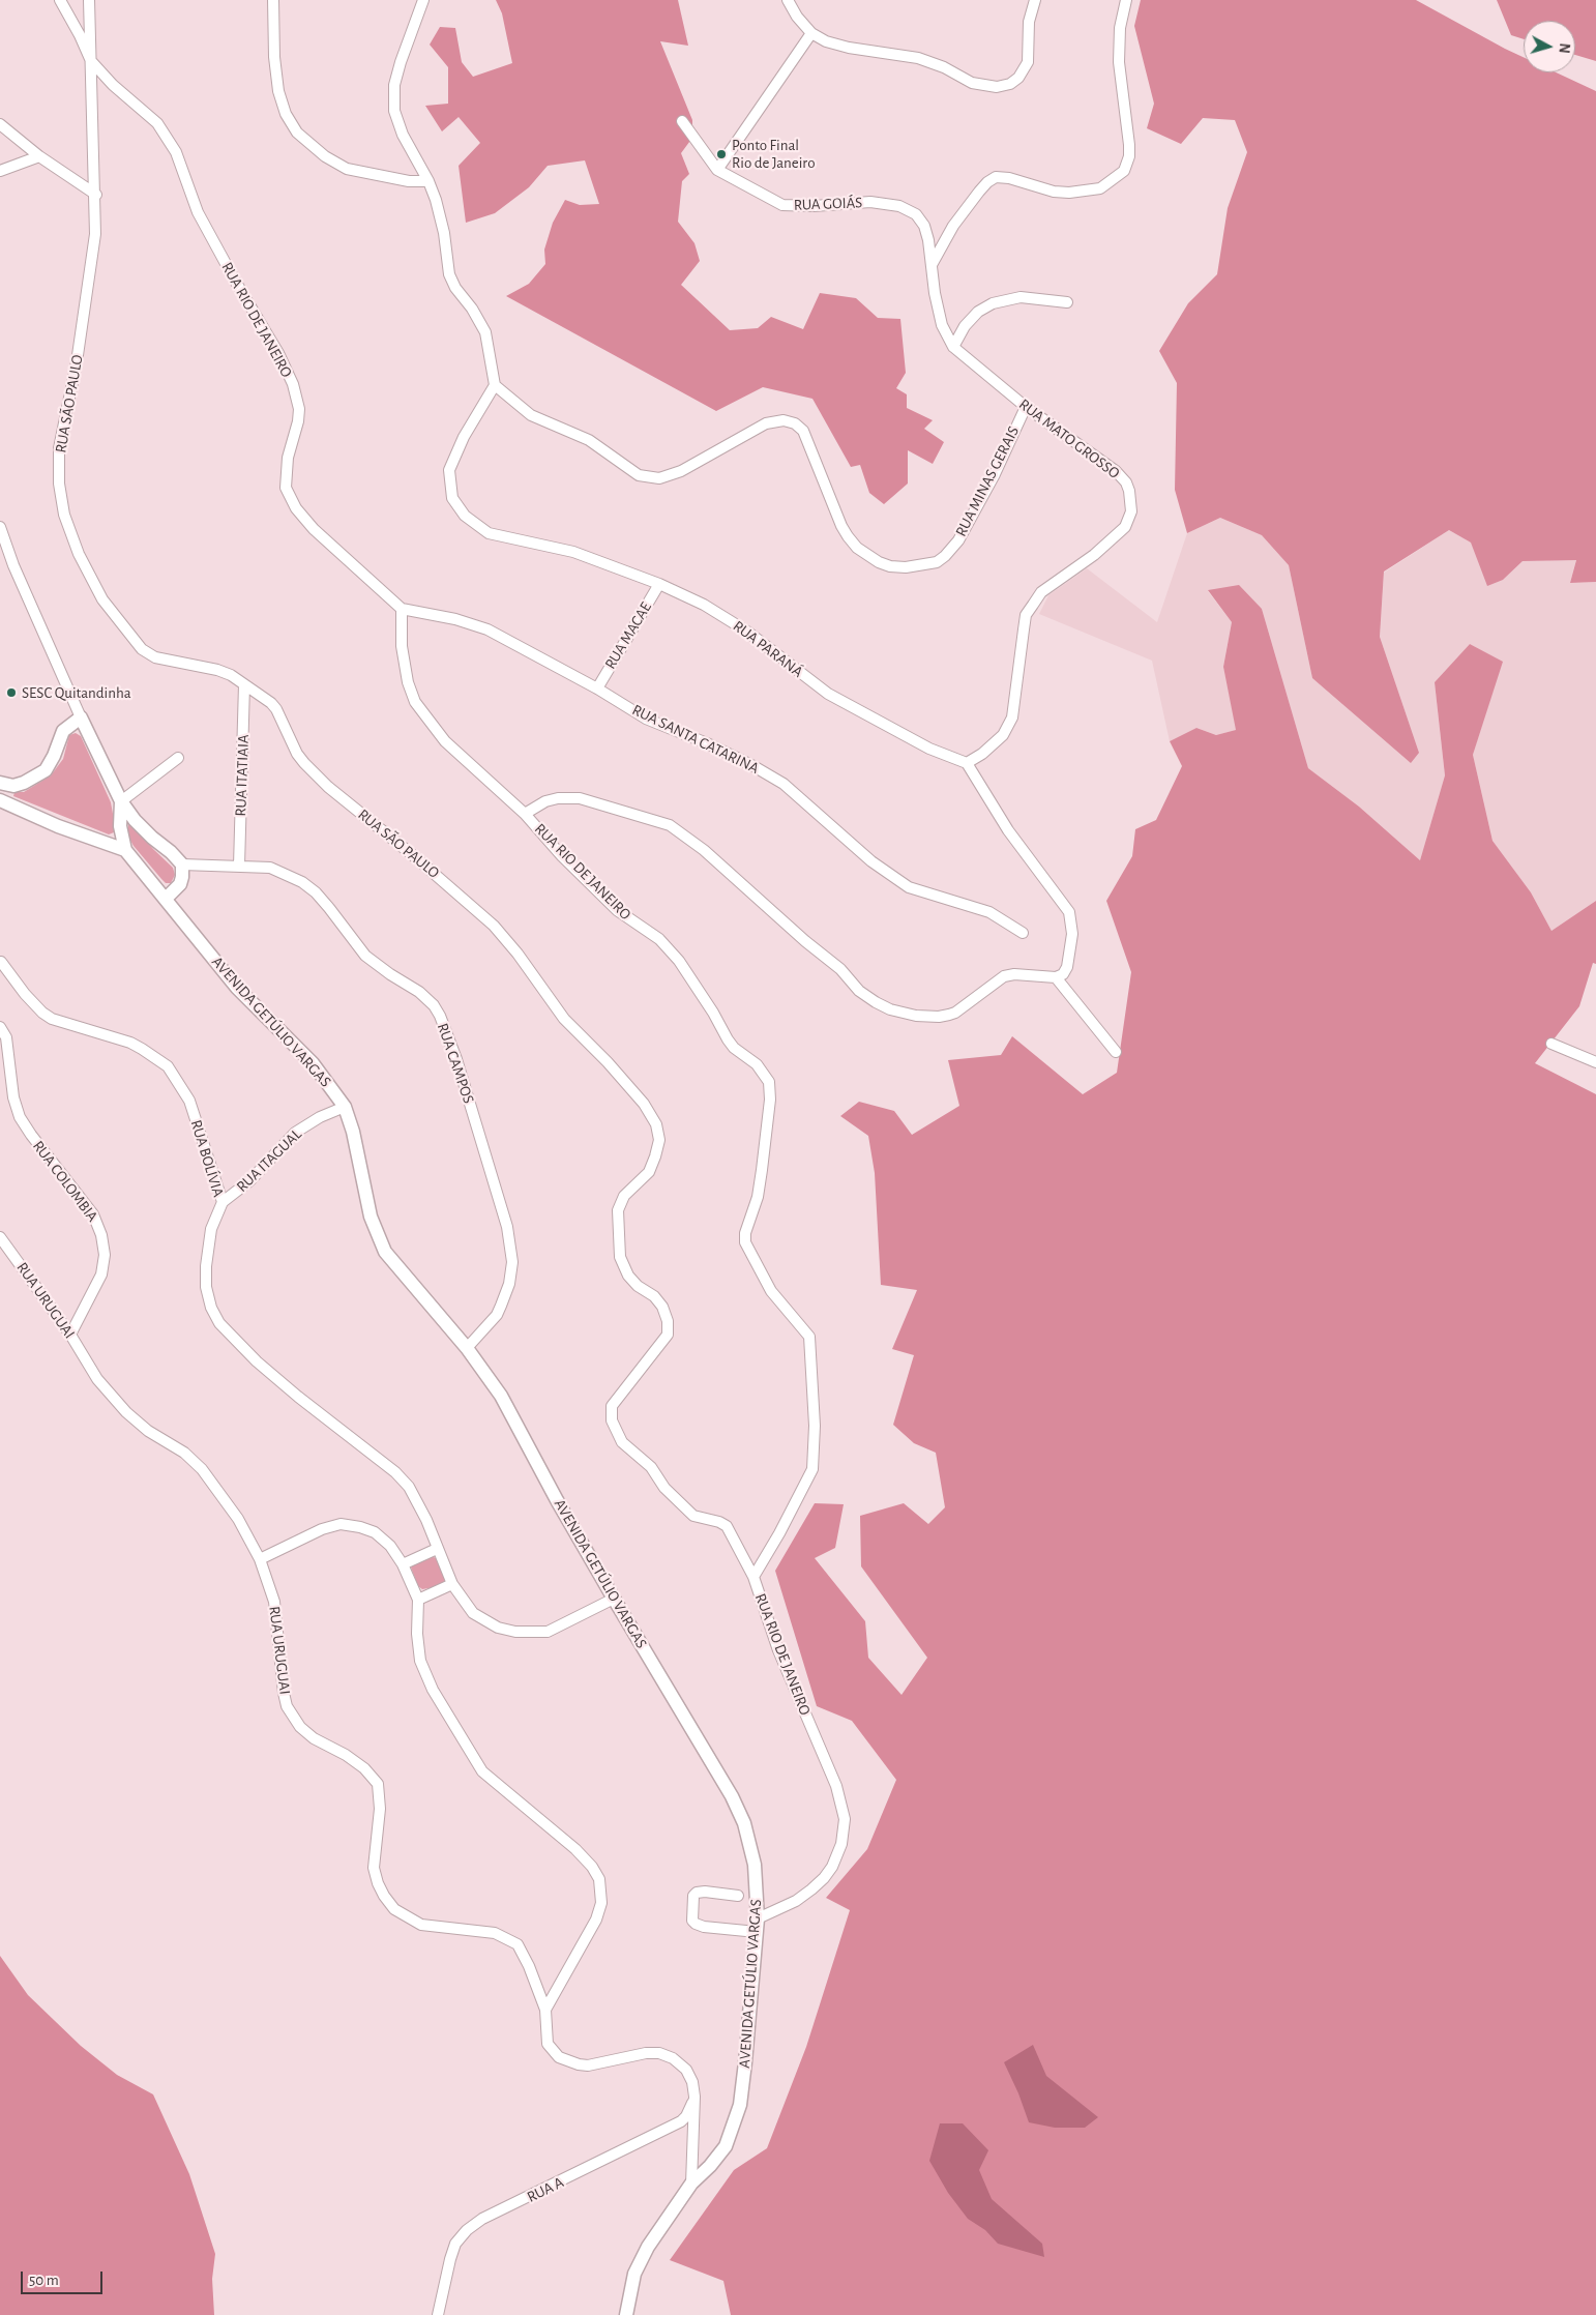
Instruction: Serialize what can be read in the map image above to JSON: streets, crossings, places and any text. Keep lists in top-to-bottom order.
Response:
{
  "streets": {
    "street": [
      "RUA GOIÁS",
      "RUA RIO DE JANEIRO",
      "RUA SÃO PAULO",
      "RUA MATO GROSSO",
      "RUA MINAS GERAIS",
      "RUA MACAE",
      "RUA PARANÁ",
      "RUA SANTA CATARINA",
      "RUA ITATIAIA",
      "AVENIDA GETÚLIO VARGAS",
      "RUA CAMPOS",
      "RUA BOLÍVIA",
      "RUA ITAGUAL",
      "RUA COLOMBIA",
      "RUA URUGUAI",
      "RUA A"
    ]
  },
  "crossings": [
    ["RUA GOIÁS", "RUA MATO GROSSO"],
    ["RUA RIO DE JANEIRO", "RUA SÃO PAULO"],
    ["RUA RIO DE JANEIRO", "RUA SANTA CATARINA"],
    ["RUA RIO DE JANEIRO", "AVENIDA GETÚLIO VARGAS"],
    ["RUA SÃO PAULO", "RUA ITATIAIA"],
    ["RUA MATO GROSSO", "RUA MINAS GERAIS"],
    ["RUA MATO GROSSO", "RUA PARANÁ"],
    ["RUA MINAS GERAIS", "RUA PARANÁ"],
    ["RUA MACAE", "RUA PARANÁ"],
    ["RUA MACAE", "RUA SANTA CATARINA"],
    ["RUA ITATIAIA", "RUA CAMPOS"],
    ["AVENIDA GETÚLIO VARGAS", "RUA CAMPOS"],
    ["AVENIDA GETÚLIO VARGAS", "RUA BOLÍVIA"],
    ["AVENIDA GETÚLIO VARGAS", "RUA ITAGUAL"],
    ["AVENIDA GETÚLIO VARGAS", "RUA URUGUAI"],
    ["RUA BOLÍVIA", "RUA ITAGUAL"],
    ["RUA COLOMBIA", "RUA URUGUAI"],
    ["RUA URUGUAI", "RUA A"]
  ],
  "places": ["Ponto Final Rio de Janeiro", "SESC Quitandinha"],
  "scale_bar": "50 m",
  "north": "right"
}
